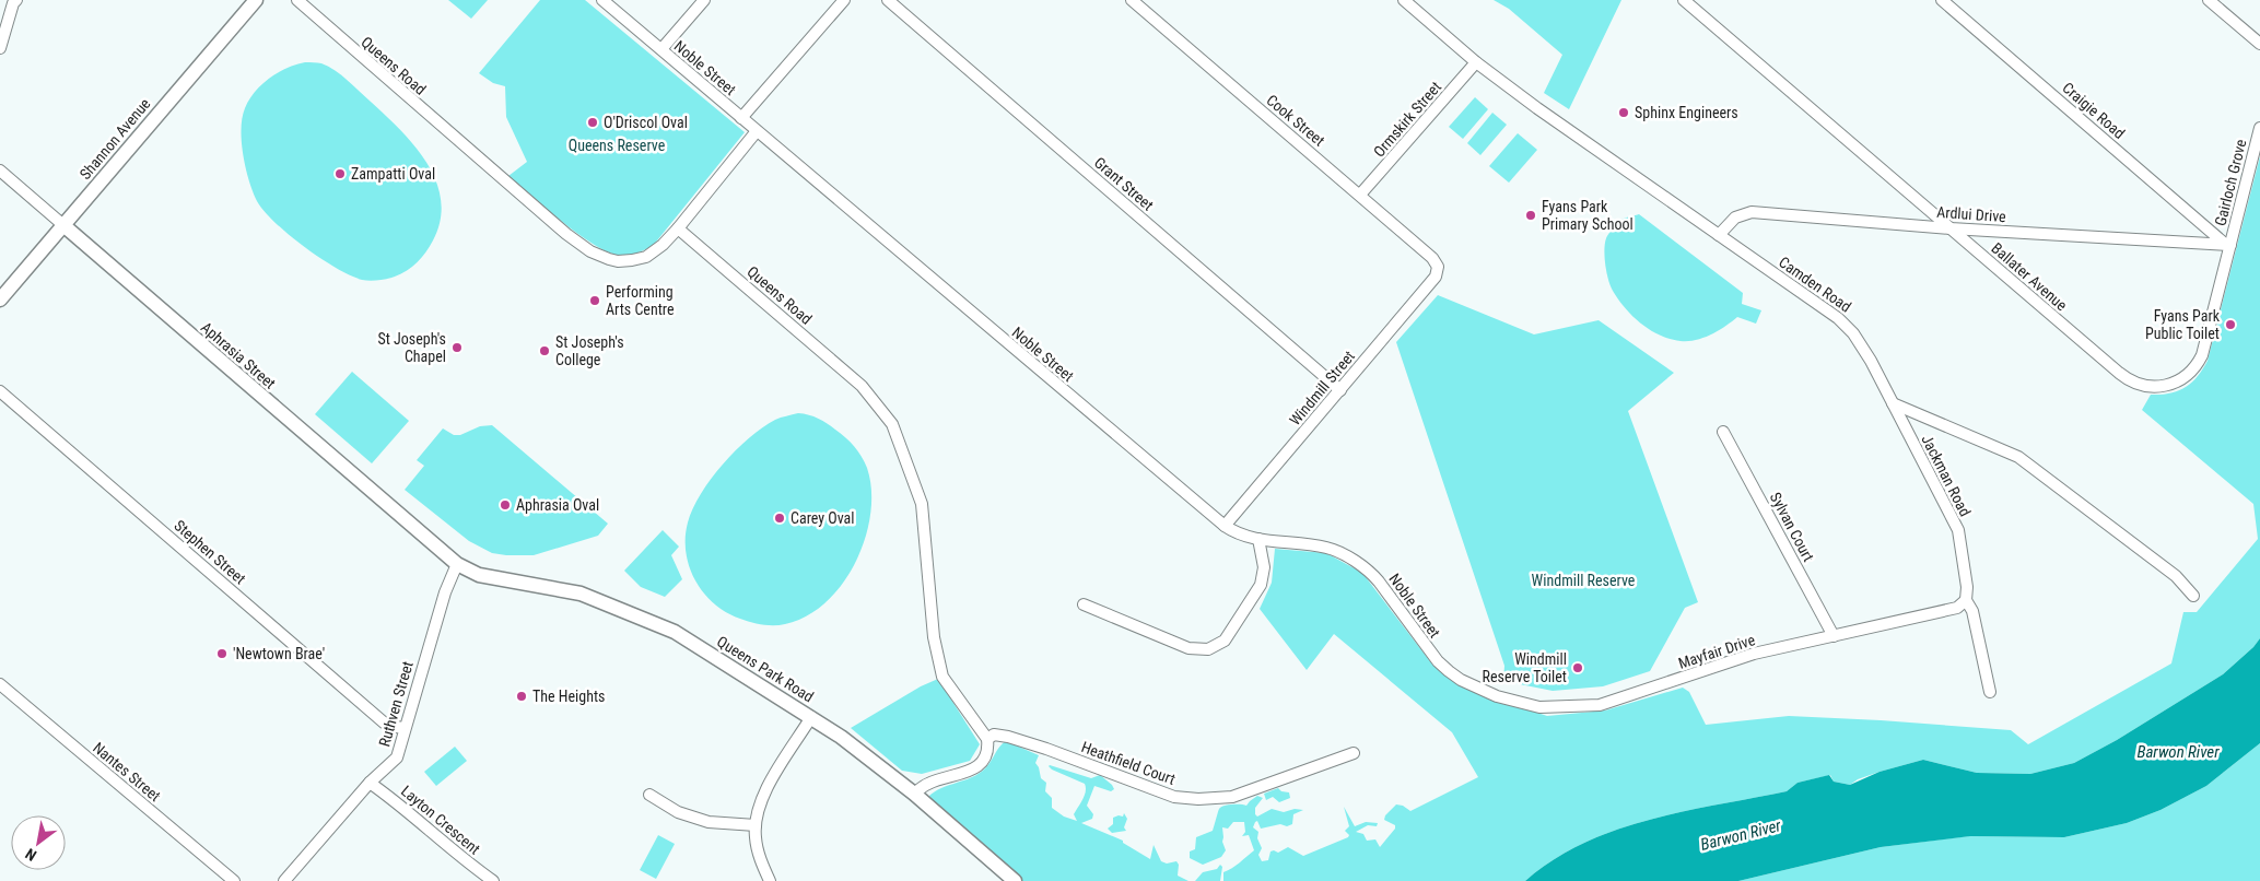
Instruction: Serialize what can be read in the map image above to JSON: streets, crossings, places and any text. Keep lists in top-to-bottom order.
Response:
{
  "streets": {
    "main road": ["Shannon Avenue", "Aphrasia Street", "Queens Park Road"],
    "street": [
      "Queens Road",
      "Noble Street",
      "Craigie Road",
      "Ormskirk Street",
      "Cook Street",
      "Gairloch Grove",
      "Grant Street",
      "Ardlui Drive",
      "Ballater Avenue",
      "Camden Road",
      "Windmill Street",
      "Jackman Road",
      "Sylvan Court",
      "Stephen Street",
      "Mayfair Drive",
      "Ruthven Street",
      "Heathfield Court",
      "Nantes Street",
      "Layton Crescent"
    ]
  },
  "crossings": [
    ["Queens Road", "Heathfield Court"],
    ["Noble Street", "Windmill Street"],
    ["Noble Street", "Mayfair Drive"],
    ["Craigie Road", "Gairloch Grove"],
    ["Craigie Road", "Ardlui Drive"],
    ["Craigie Road", "Ballater Avenue"],
    ["Ormskirk Street", "Cook Street"],
    ["Ormskirk Street", "Camden Road"],
    ["Cook Street", "Windmill Street"],
    ["Shannon Avenue", "Aphrasia Street"],
    ["Gairloch Grove", "Ardlui Drive"],
    ["Gairloch Grove", "Ballater Avenue"],
    ["Grant Street", "Windmill Street"],
    ["Ardlui Drive", "Ballater Avenue"],
    ["Ardlui Drive", "Camden Road"],
    ["Camden Road", "Jackman Road"],
    ["Aphrasia Street", "Queens Park Road"],
    ["Aphrasia Street", "Ruthven Street"],
    ["Jackman Road", "Mayfair Drive"],
    ["Sylvan Court", "Mayfair Drive"],
    ["Stephen Street", "Ruthven Street"],
    ["Queens Park Road", "Ruthven Street"],
    ["Ruthven Street", "Layton Crescent"]
  ],
  "water": ["Barwon River"],
  "parks": ["Queens Reserve", "Windmill Reserve"],
  "places": [
    "Sphinx Engineers",
    "O'Driscol Oval",
    "Zampatti Oval",
    "Fyans Park Primary School",
    "Performing Arts Centre",
    "Fyans Park Public Toilet",
    "St Joseph's Chapel",
    "St Joseph's College",
    "Aphrasia Oval",
    "Carey Oval",
    "'Newtown Brae'",
    "Windmill Reserve Toilet",
    "The Heights"
  ],
  "north": "bottom left"
}
